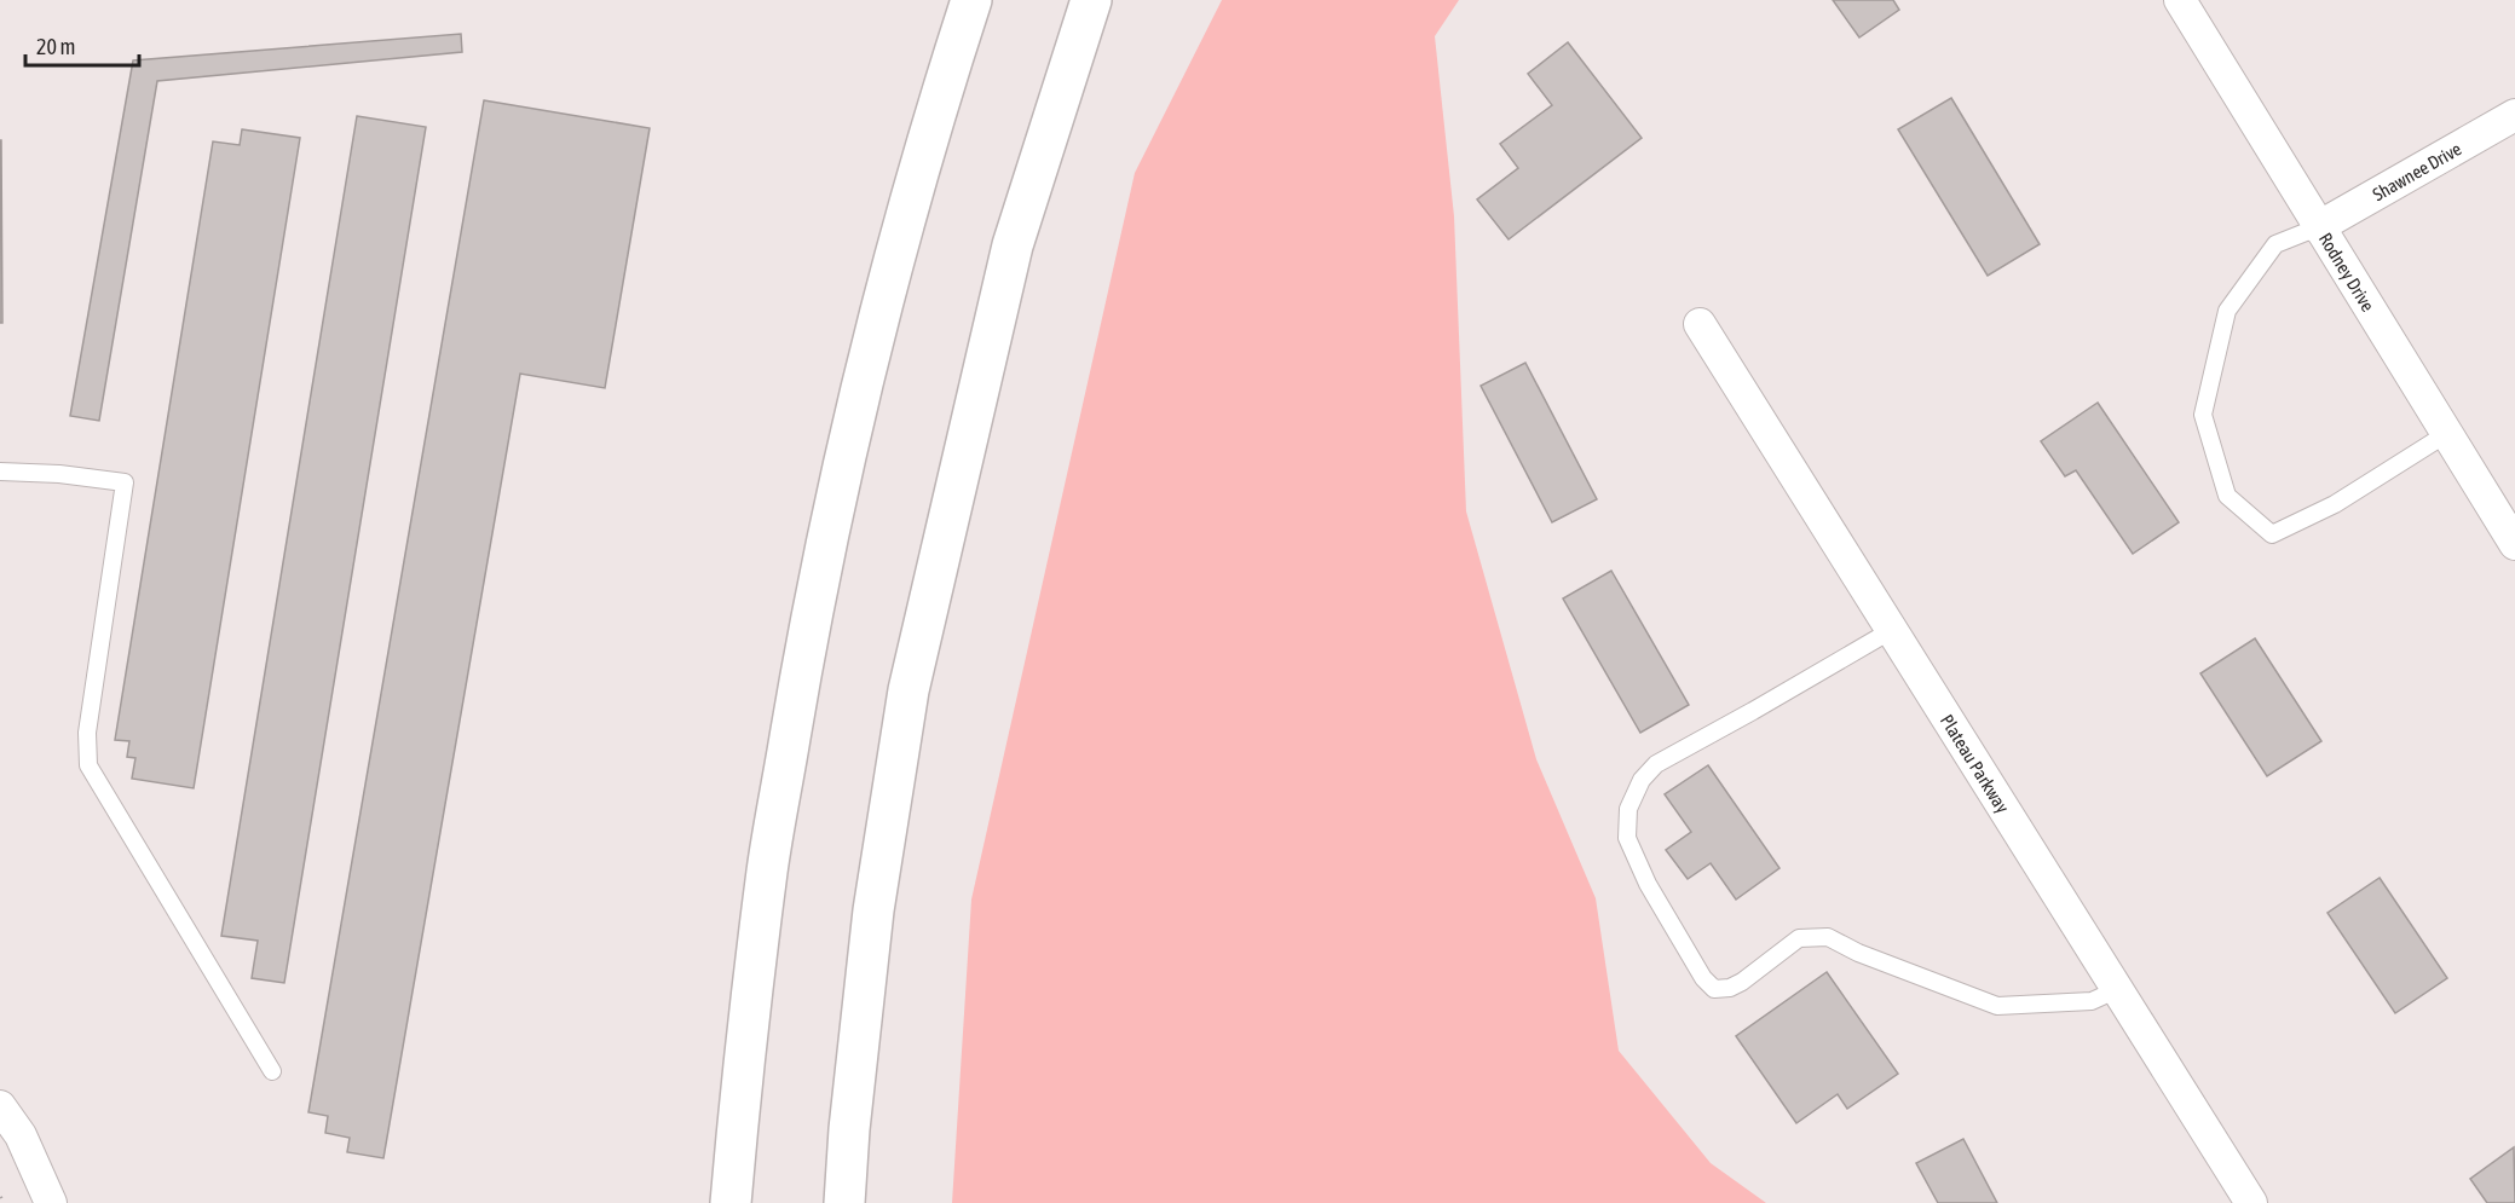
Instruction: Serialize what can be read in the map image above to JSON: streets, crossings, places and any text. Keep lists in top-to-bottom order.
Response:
{
  "streets": {
    "street": ["Shawnee Drive", "Rodney Drive", "Plateau Parkway"]
  },
  "crossings": [
    ["Shawnee Drive", "Rodney Drive"]
  ],
  "scale_bar": "20 m"
}
